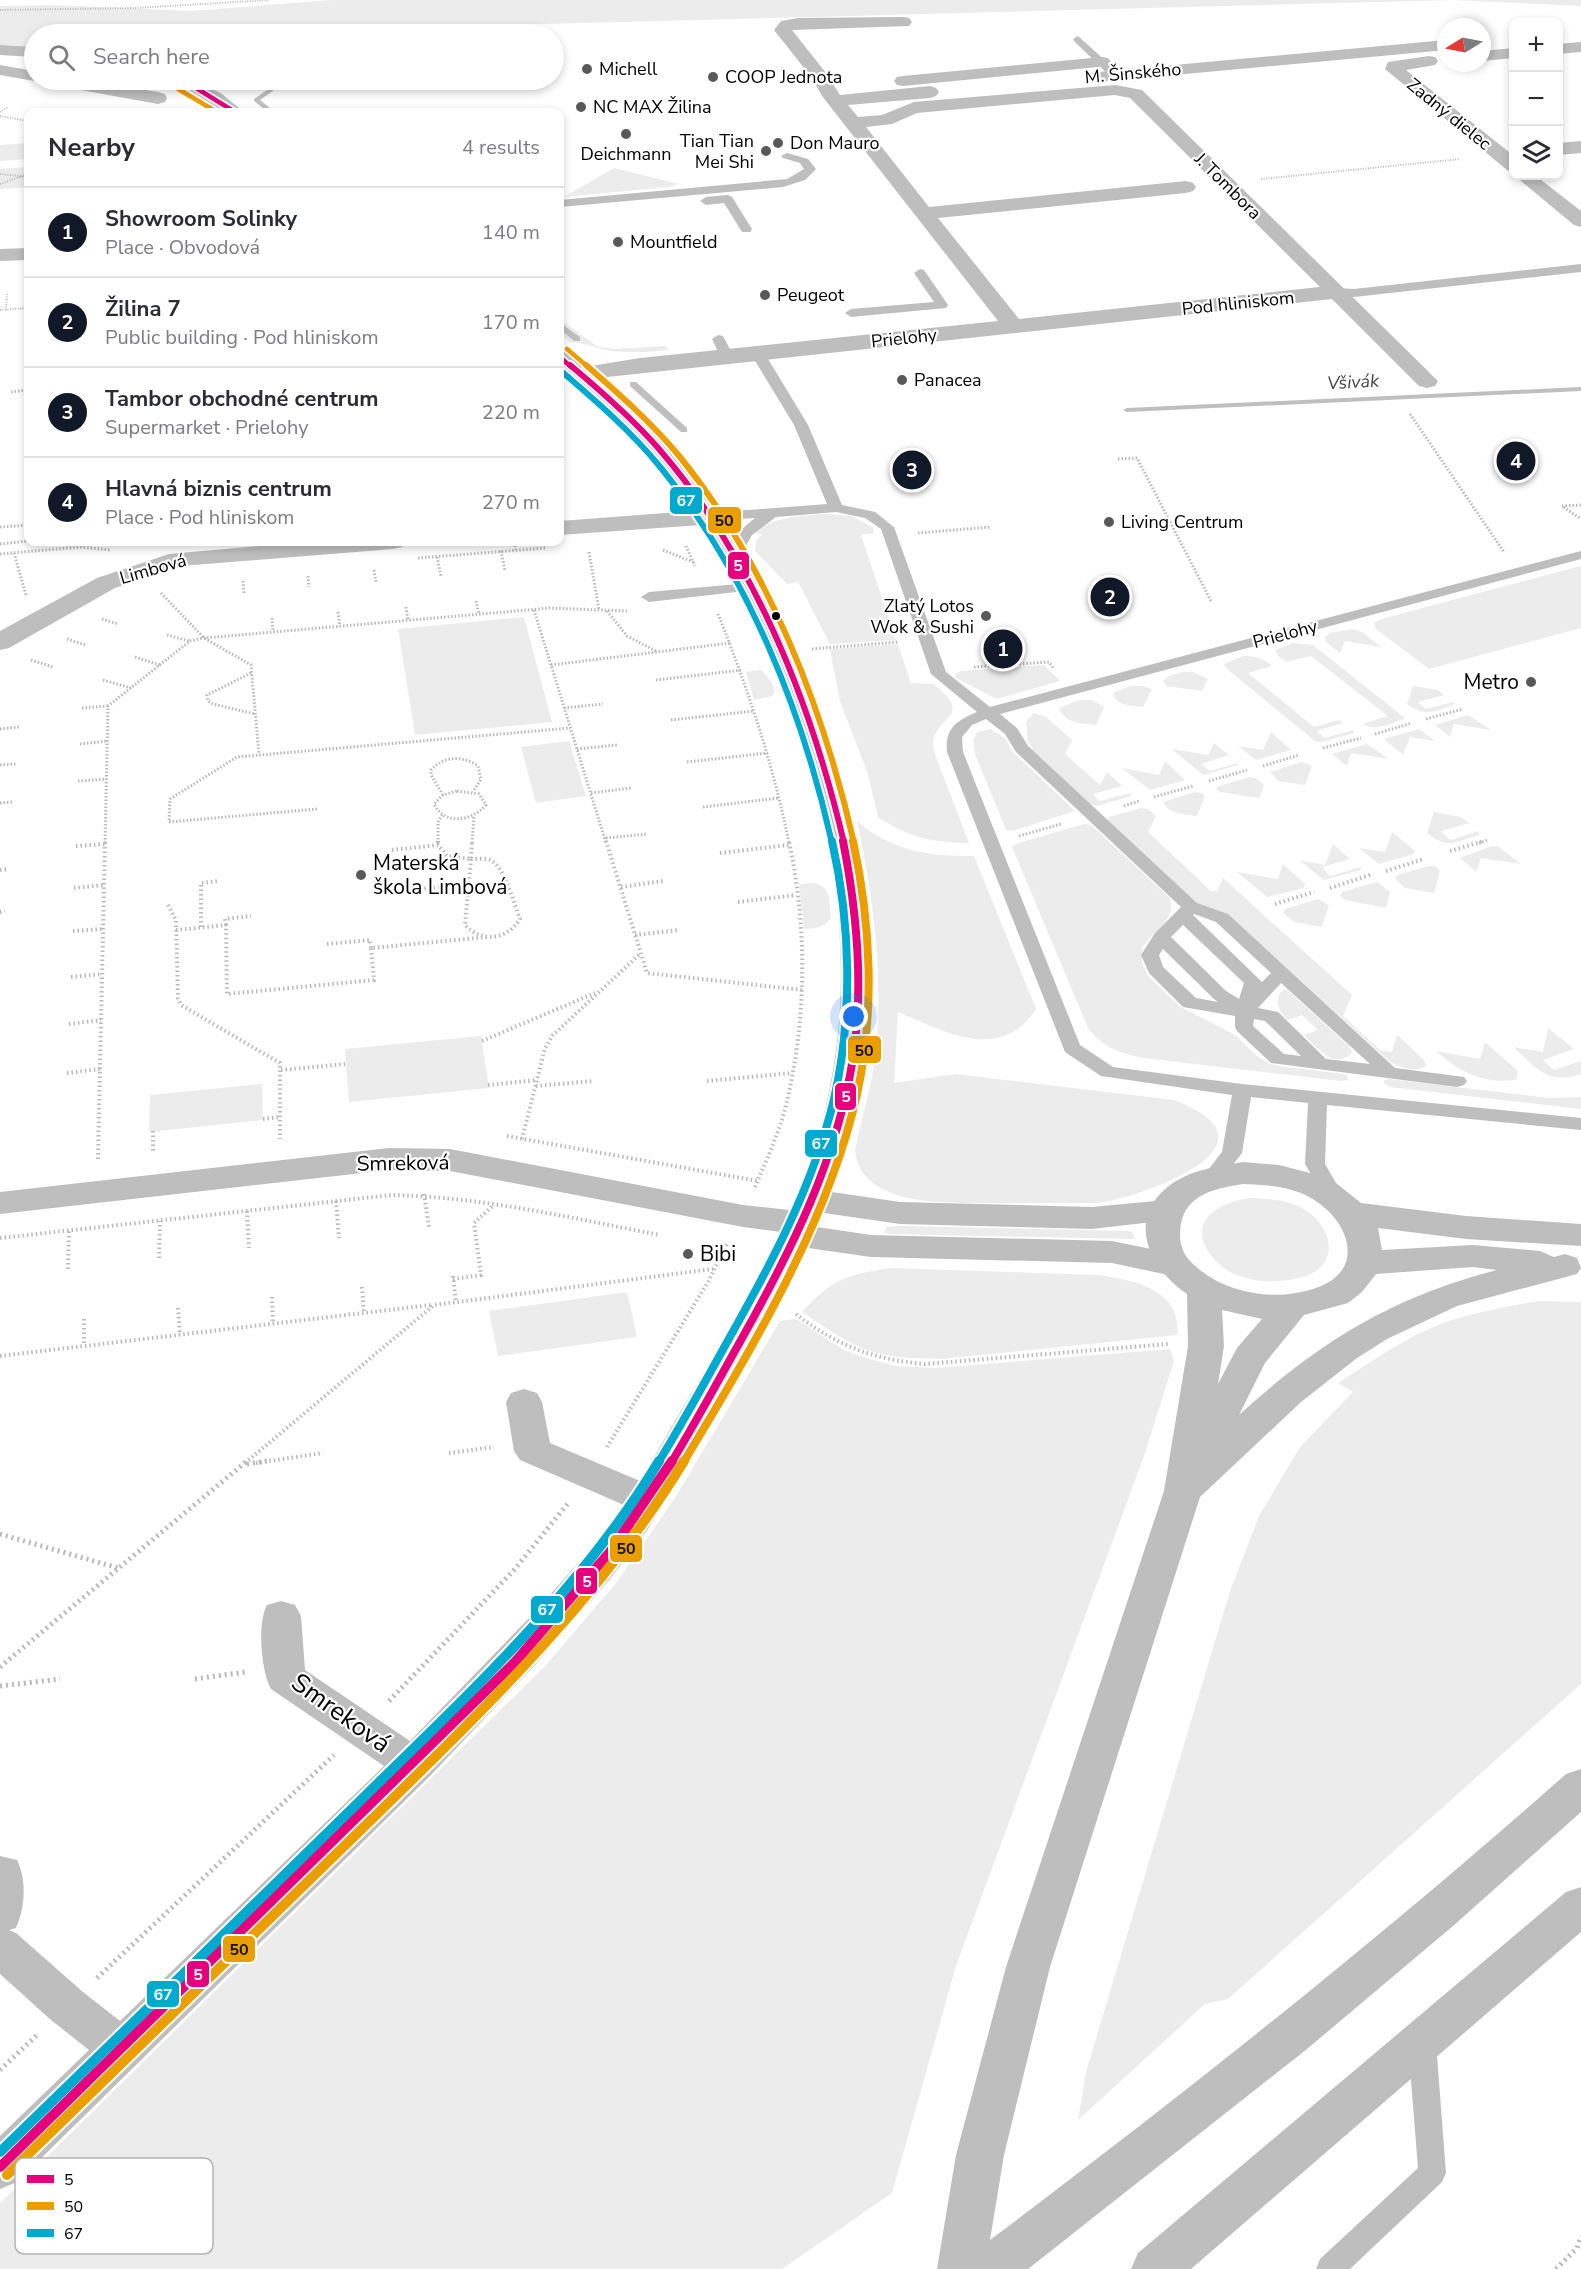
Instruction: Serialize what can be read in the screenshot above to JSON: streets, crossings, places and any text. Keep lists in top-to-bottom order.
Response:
{
  "streets": {
    "street": [
      "M. Šinského",
      "Zadný dielec",
      "J. Tombora",
      "Pod hliniskom",
      "Prielohy",
      "Limbová",
      "Smreková"
    ]
  },
  "crossings": [
    ["M. Šinského", "J. Tombora"],
    ["J. Tombora", "Pod hliniskom"],
    ["Pod hliniskom", "Prielohy"]
  ],
  "water": ["Všivák"],
  "places": [
    "Michell",
    "COOP Jednota",
    "NC MAX Žilina",
    "Deichmann",
    "Don Mauro",
    "Tian Tian Mei Shi",
    "Mountfield",
    "Peugeot",
    "Panacea",
    "Living Centrum",
    "Zlatý Lotos Wok & Sushi",
    "Metro",
    "Materská škola Limbová",
    "Bibi"
  ],
  "lines": ["transit line 5", "transit line 50", "transit line 67"],
  "legend": ["5", "50", "67"],
  "north": "left",
  "page": {
    "map_buttons": ["+", "−"],
    "search": "Search here",
    "heading": ["Nearby", "4 results"],
    "list": [
      {
        "mark": "1",
        "name": "Showroom Solinky",
        "note": "Place · Obvodová",
        "value": "140 m"
      },
      {
        "mark": "2",
        "name": "Žilina 7",
        "note": "Public building · Pod hliniskom",
        "value": "170 m"
      },
      {
        "mark": "3",
        "name": "Tambor obchodné centrum",
        "note": "Supermarket · Prielohy",
        "value": "220 m"
      },
      {
        "mark": "4",
        "name": "Hlavná biznis centrum",
        "note": "Place · Pod hliniskom",
        "value": "270 m"
      }
    ],
    "pins": [
      "4",
      "3",
      "2",
      "1"
    ]
  }
}
